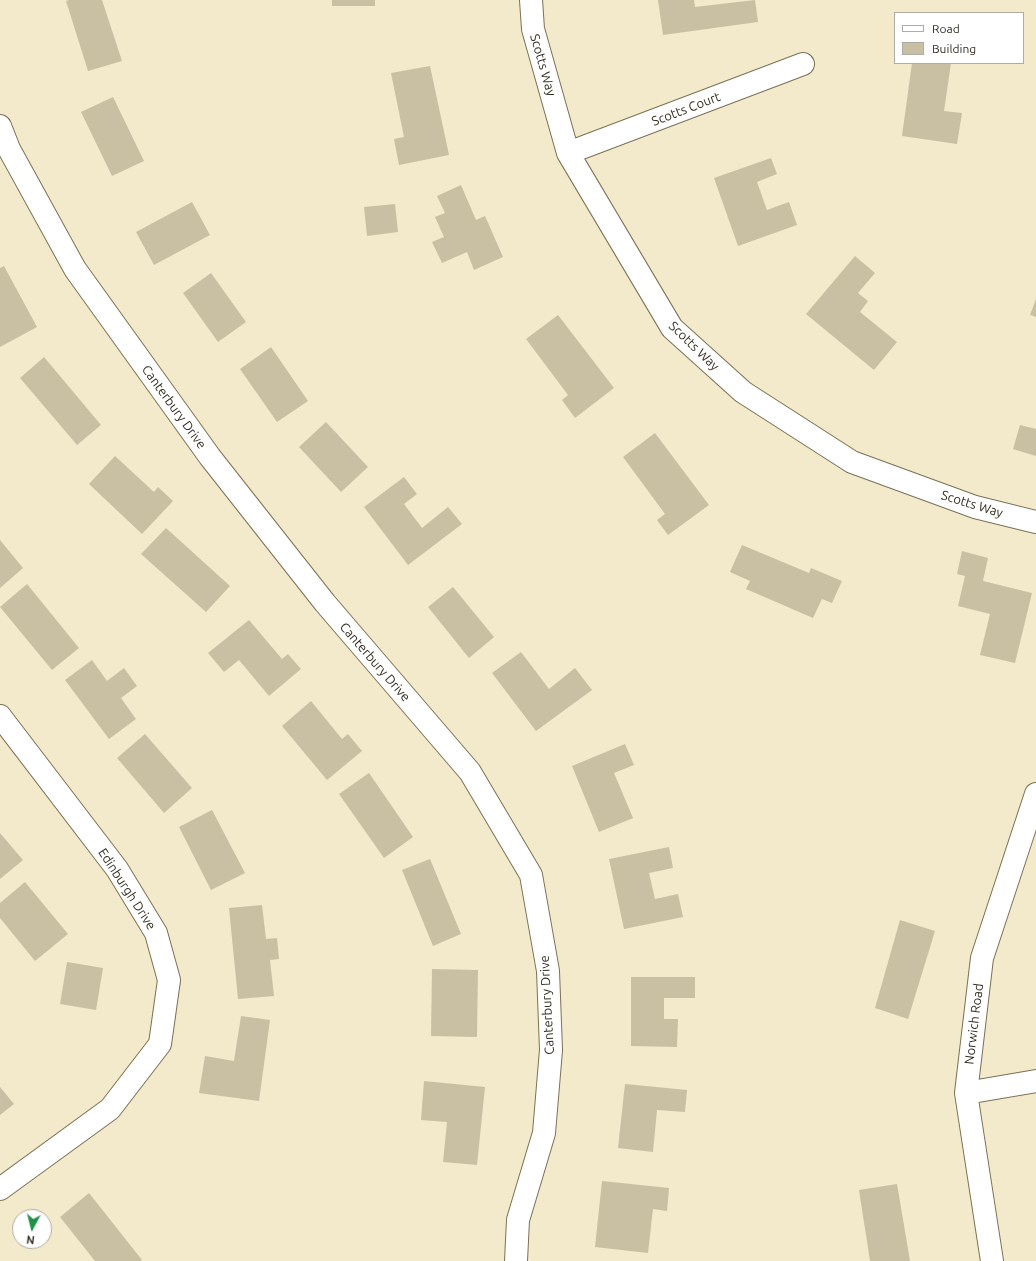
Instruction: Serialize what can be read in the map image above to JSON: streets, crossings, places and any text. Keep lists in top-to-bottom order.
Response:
{
  "streets": {
    "street": [
      "Scotts Way",
      "Scotts Court",
      "Canterbury Drive",
      "Edinburgh Drive",
      "Norwich Road"
    ]
  },
  "crossings": [
    ["Scotts Way", "Scotts Court"]
  ],
  "legend": ["Road", "Building"],
  "north": "bottom"
}
